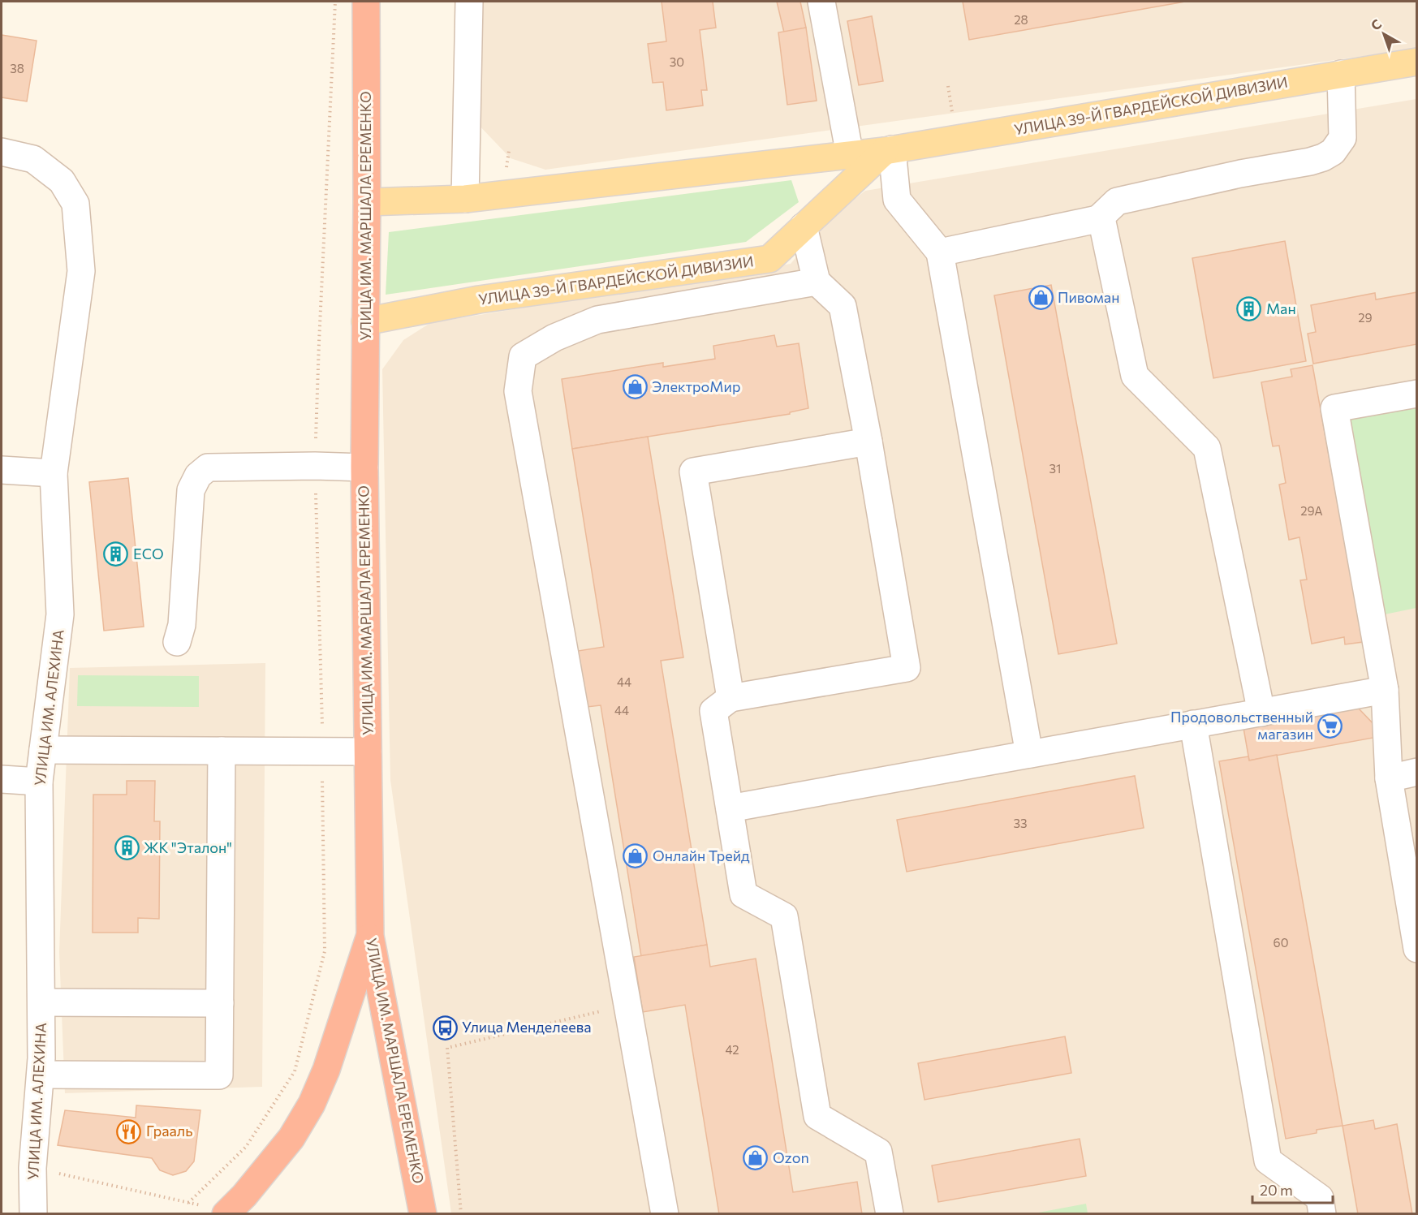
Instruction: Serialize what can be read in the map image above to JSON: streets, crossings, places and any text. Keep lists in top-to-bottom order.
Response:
{
  "streets": {
    "highway": ["УЛИЦА ИМ. МАРШАЛА ЕРЕМЕНКО"],
    "main road": ["УЛИЦА 39-Й ГВАРДЕЙСКОЙ ДИВИЗИИ"],
    "street": ["УЛИЦА ИМ. АЛЕХИНА"]
  },
  "crossings": [
    ["УЛИЦА 39-Й ГВАРДЕЙСКОЙ ДИВИЗИИ", "УЛИЦА ИМ. МАРШАЛА ЕРЕМЕНКО"]
  ],
  "places": {
    "shop": [
      "Пивоман",
      "ЭлектроМир",
      "Онлайн Трейд",
      "Ozon"
    ],
    "building": ["Ман", "ECO", "ЖК \"Эталон\""],
    "supermarket": ["Продовольственный магазин"],
    "bus stop": ["Улица Менделеева"],
    "restaurant": ["Грааль"]
  },
  "house_numbers": [
    "28",
    "30",
    "38",
    "29",
    "31",
    "29А",
    "44",
    "44",
    "33",
    "60",
    "42"
  ],
  "scale_bar": "20 m",
  "north": "top left"
}
